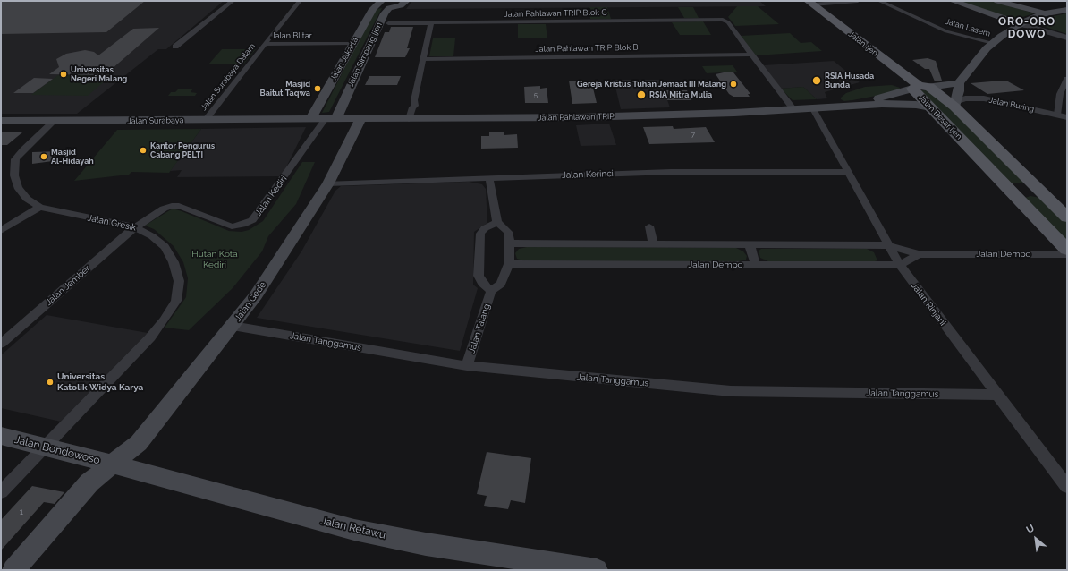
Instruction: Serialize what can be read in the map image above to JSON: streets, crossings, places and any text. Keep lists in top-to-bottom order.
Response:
{
  "streets": {
    "main road": [
      "Jalan Ijen",
      "Jalan Simpang Ijen",
      "Jalan Jakarta",
      "Jalan Pahlawan TRIP",
      "Jalan Besar Ijen",
      "Jalan Surabaya",
      "Jalan Gede",
      "Jalan Bondowoso",
      "Jalan Retawu"
    ],
    "street": [
      "Jalan Pahlawan TRIP Blok C",
      "Jalan Lasem",
      "Jalan Blitar",
      "Jalan Pahlawan TRIP Blok B",
      "Jalan Surabaya Dalam",
      "Jalan Buring",
      "Jalan Kerinci",
      "Jalan Kediri",
      "Jalan Gresik",
      "Jalan Dempo",
      "Jalan Jember",
      "Jalan Rinjani",
      "Jalan Talang",
      "Jalan Tanggamus"
    ]
  },
  "crossings": [
    ["Jalan Pahlawan TRIP Blok C", "Jalan Pahlawan TRIP Blok B"],
    ["Jalan Blitar", "Jalan Jakarta"],
    ["Jalan Blitar", "Jalan Surabaya Dalam"],
    ["Jalan Ijen", "Jalan Pahlawan TRIP"],
    ["Jalan Ijen", "Jalan Besar Ijen"],
    ["Jalan Simpang Ijen", "Jalan Pahlawan TRIP"],
    ["Jalan Simpang Ijen", "Jalan Kediri"],
    ["Jalan Jakarta", "Jalan Pahlawan TRIP"],
    ["Jalan Jakarta", "Jalan Surabaya"],
    ["Jalan Surabaya Dalam", "Jalan Surabaya"],
    ["Jalan Buring", "Jalan Besar Ijen"],
    ["Jalan Pahlawan TRIP", "Jalan Besar Ijen"],
    ["Jalan Pahlawan TRIP", "Jalan Surabaya"],
    ["Jalan Pahlawan TRIP", "Jalan Kediri"],
    ["Jalan Pahlawan TRIP", "Jalan Gede"],
    ["Jalan Pahlawan TRIP", "Jalan Rinjani"],
    ["Jalan Surabaya", "Jalan Gresik"],
    ["Jalan Kerinci", "Jalan Gede"],
    ["Jalan Kerinci", "Jalan Rinjani"],
    ["Jalan Kediri", "Jalan Gresik"],
    ["Jalan Kediri", "Jalan Jember"],
    ["Jalan Gresik", "Jalan Jember"],
    ["Jalan Gresik", "Jalan Bondowoso"],
    ["Jalan Dempo", "Jalan Rinjani"],
    ["Jalan Dempo", "Jalan Talang"],
    ["Jalan Gede", "Jalan Tanggamus"],
    ["Jalan Gede", "Jalan Bondowoso"],
    ["Jalan Gede", "Jalan Retawu"],
    ["Jalan Rinjani", "Jalan Tanggamus"],
    ["Jalan Talang", "Jalan Tanggamus"],
    ["Jalan Bondowoso", "Jalan Retawu"]
  ],
  "districts": ["ORO-ORO DOWO"],
  "parks": ["Hutan Kota Kediri"],
  "places": [
    "Universitas Negeri Malang",
    "RSIA Husada Bunda",
    "Gereja Kristus Tuhan Jemaat III Malang",
    "Masjid Baitut Taqwa",
    "RSIA Mitra Mulia",
    "Kantor Pengurus Cabang PELTI",
    "Masjid Al-Hidayah",
    "Universitas Katolik Widya Karya"
  ],
  "house_numbers": ["5", "7", "1"],
  "north": "top left"
}
